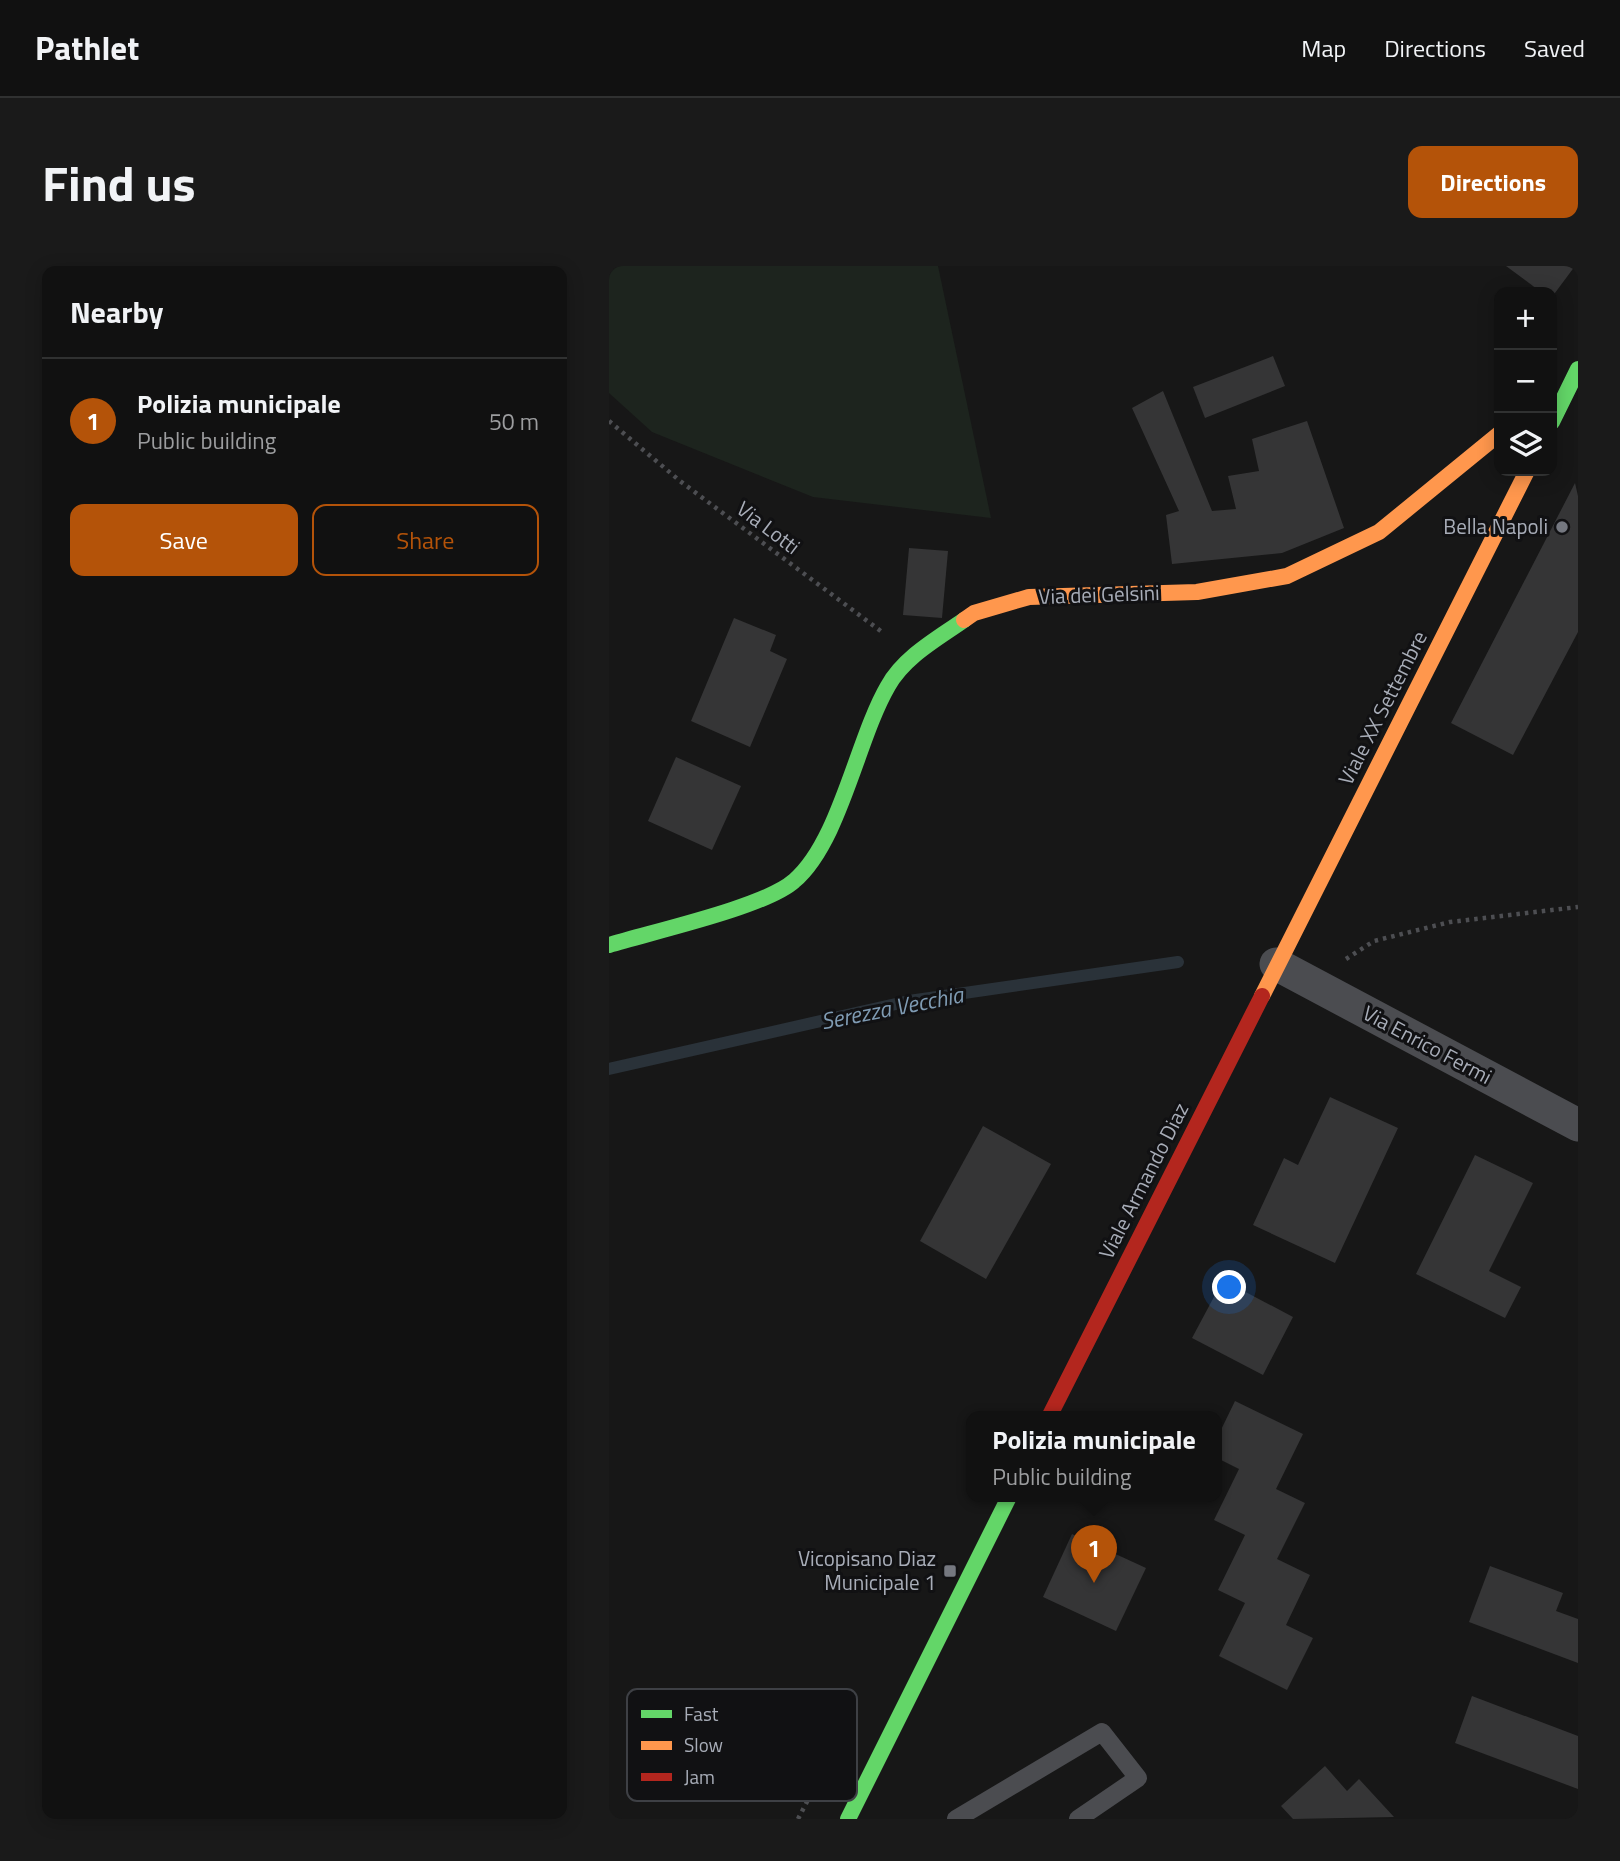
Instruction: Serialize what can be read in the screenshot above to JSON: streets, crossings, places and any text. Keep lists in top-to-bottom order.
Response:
{
  "streets": {
    "street": [
      "Via dei Gelsini",
      "Viale XX Settembre",
      "Via Enrico Fermi",
      "Viale Armando Diaz"
    ],
    "path": ["Via Lotti"]
  },
  "crossings": [
    ["Via Lotti", "Via dei Gelsini"],
    ["Viale XX Settembre", "Via Enrico Fermi"],
    ["Viale XX Settembre", "Viale Armando Diaz"],
    ["Via Enrico Fermi", "Viale Armando Diaz"]
  ],
  "water": ["Serezza Vecchia"],
  "places": {
    "other": ["Bella Napoli"],
    "transit": ["Vicopisano Diaz Municipale 1"]
  },
  "legend": ["Fast", "Slow", "Jam"],
  "page": {
    "header": "Pathlet",
    "nav": ["Map", "Directions", "Saved"],
    "title": "Find us",
    "buttons": [
      "Directions",
      ["Save", "Share"]
    ],
    "heading": "Nearby",
    "map_buttons": ["+", "−"],
    "list": [
      {
        "mark": "1",
        "name": "Polizia municipale",
        "note": "Public building",
        "value": "50 m"
      }
    ],
    "popup": ["Polizia municipale", "Public building"],
    "pins": "1"
  }
}
